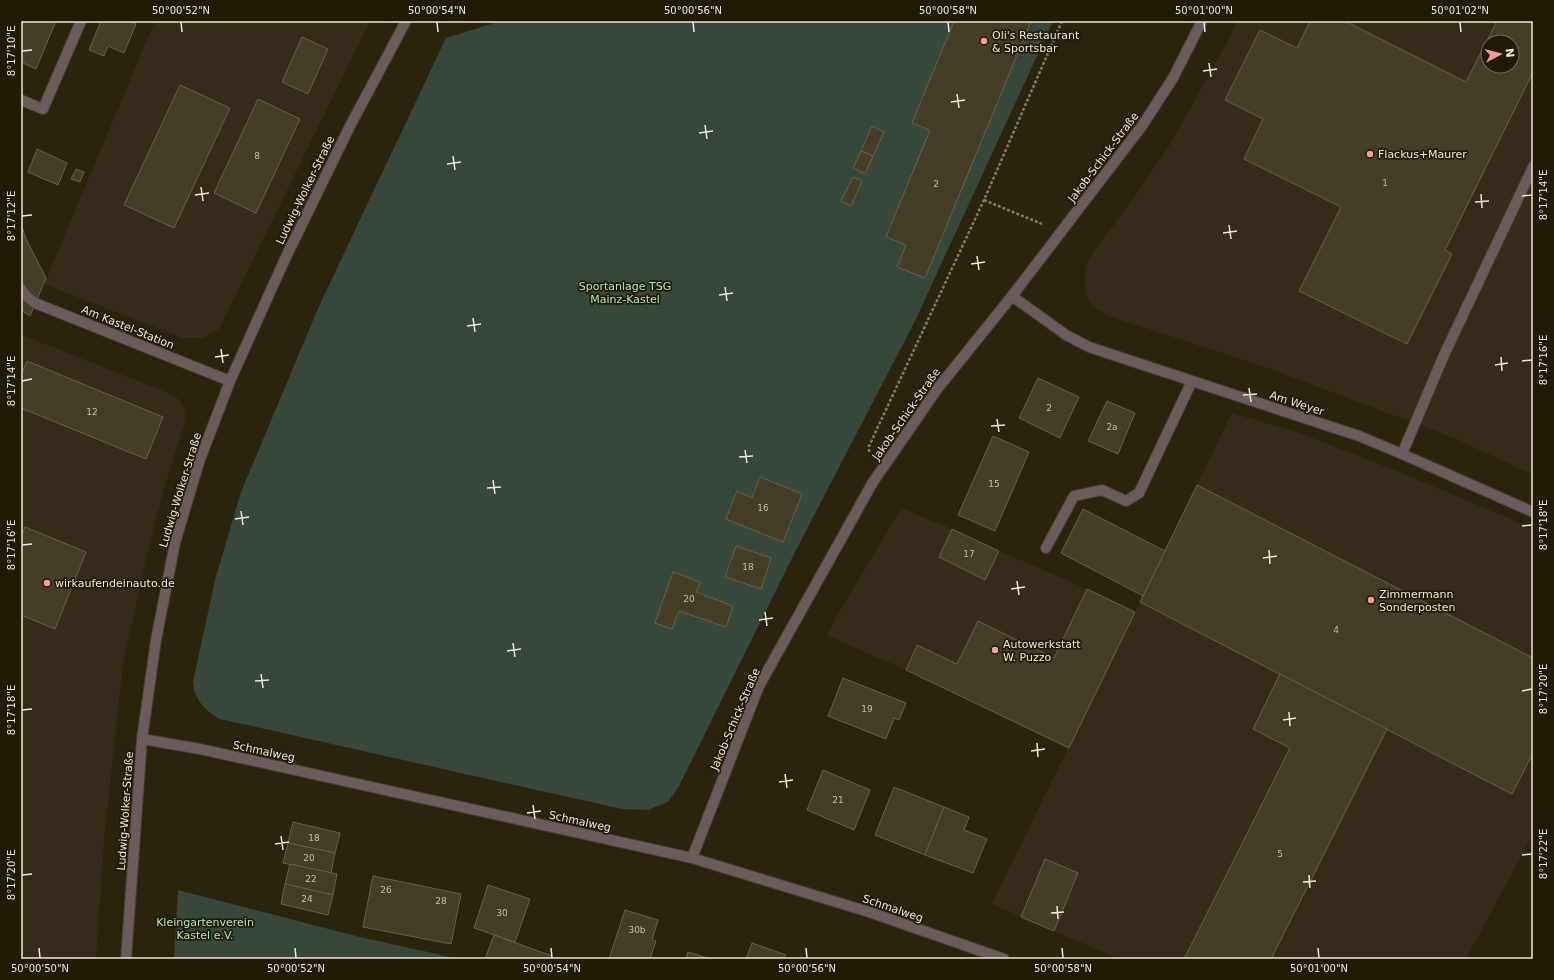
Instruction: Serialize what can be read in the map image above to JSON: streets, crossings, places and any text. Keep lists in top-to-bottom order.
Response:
{
  "streets": {
    "street": [
      "Jakob-Schick-Straße",
      "Ludwig-Wolker-Straße",
      "Am Kastel-Station",
      "Am Weyer",
      "Schmalweg"
    ]
  },
  "crossings": [
    ["Jakob-Schick-Straße", "Am Weyer"],
    ["Jakob-Schick-Straße", "Schmalweg"],
    ["Ludwig-Wolker-Straße", "Am Kastel-Station"],
    ["Ludwig-Wolker-Straße", "Schmalweg"]
  ],
  "parks": ["Sportanlage TSG Mainz-Kastel", "Kleingartenverein Kastel e.V."],
  "places": [
    "Oli's Restaurant & Sportsbar",
    "Flackus+Maurer",
    "wirkaufendeinauto.de",
    "Zimmermann Sonderposten",
    "Autowerkstatt W. Puzzo"
  ],
  "house_numbers": [
    "8",
    "1",
    "2",
    "2",
    "12",
    "2a",
    "15",
    "16",
    "17",
    "18",
    "20",
    "4",
    "19",
    "21",
    "18",
    "5",
    "20",
    "22",
    "26",
    "24",
    "28",
    "30",
    "30b"
  ],
  "north": "right",
  "coordinates": [
    "50°00'52\"N",
    "50°00'54\"N",
    "50°00'56\"N",
    "50°00'58\"N",
    "50°01'00\"N",
    "50°01'02\"N",
    "8°17'10\"E",
    "8°17'14\"E",
    "8°17'12\"E",
    "8°17'16\"E",
    "8°17'18\"E",
    "8°17'20\"E",
    "8°17'22\"E",
    "50°00'50\"N"
  ]
}
